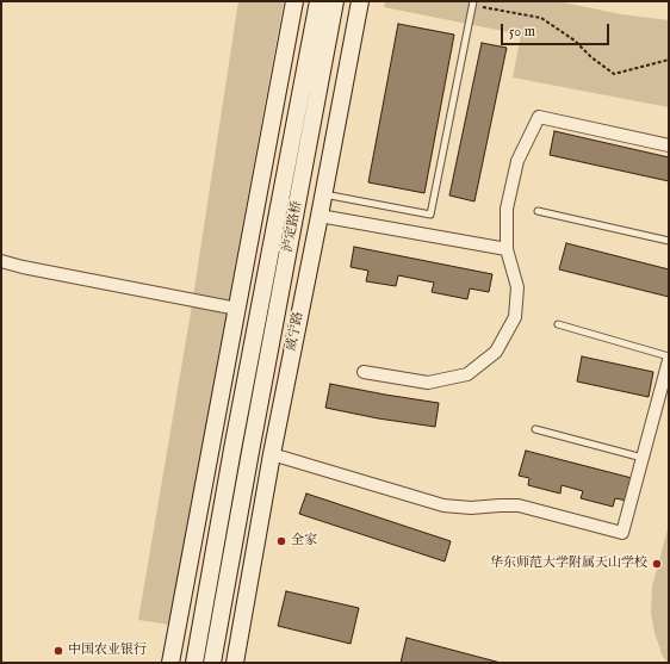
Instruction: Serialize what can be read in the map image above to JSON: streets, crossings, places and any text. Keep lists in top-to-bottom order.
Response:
{
  "streets": {
    "main road": ["泸定路桥", "威宁路"]
  },
  "places": ["全家", "华东师范大学附属天山学校", "中国农业银行"],
  "scale_bar": "50 m"
}
